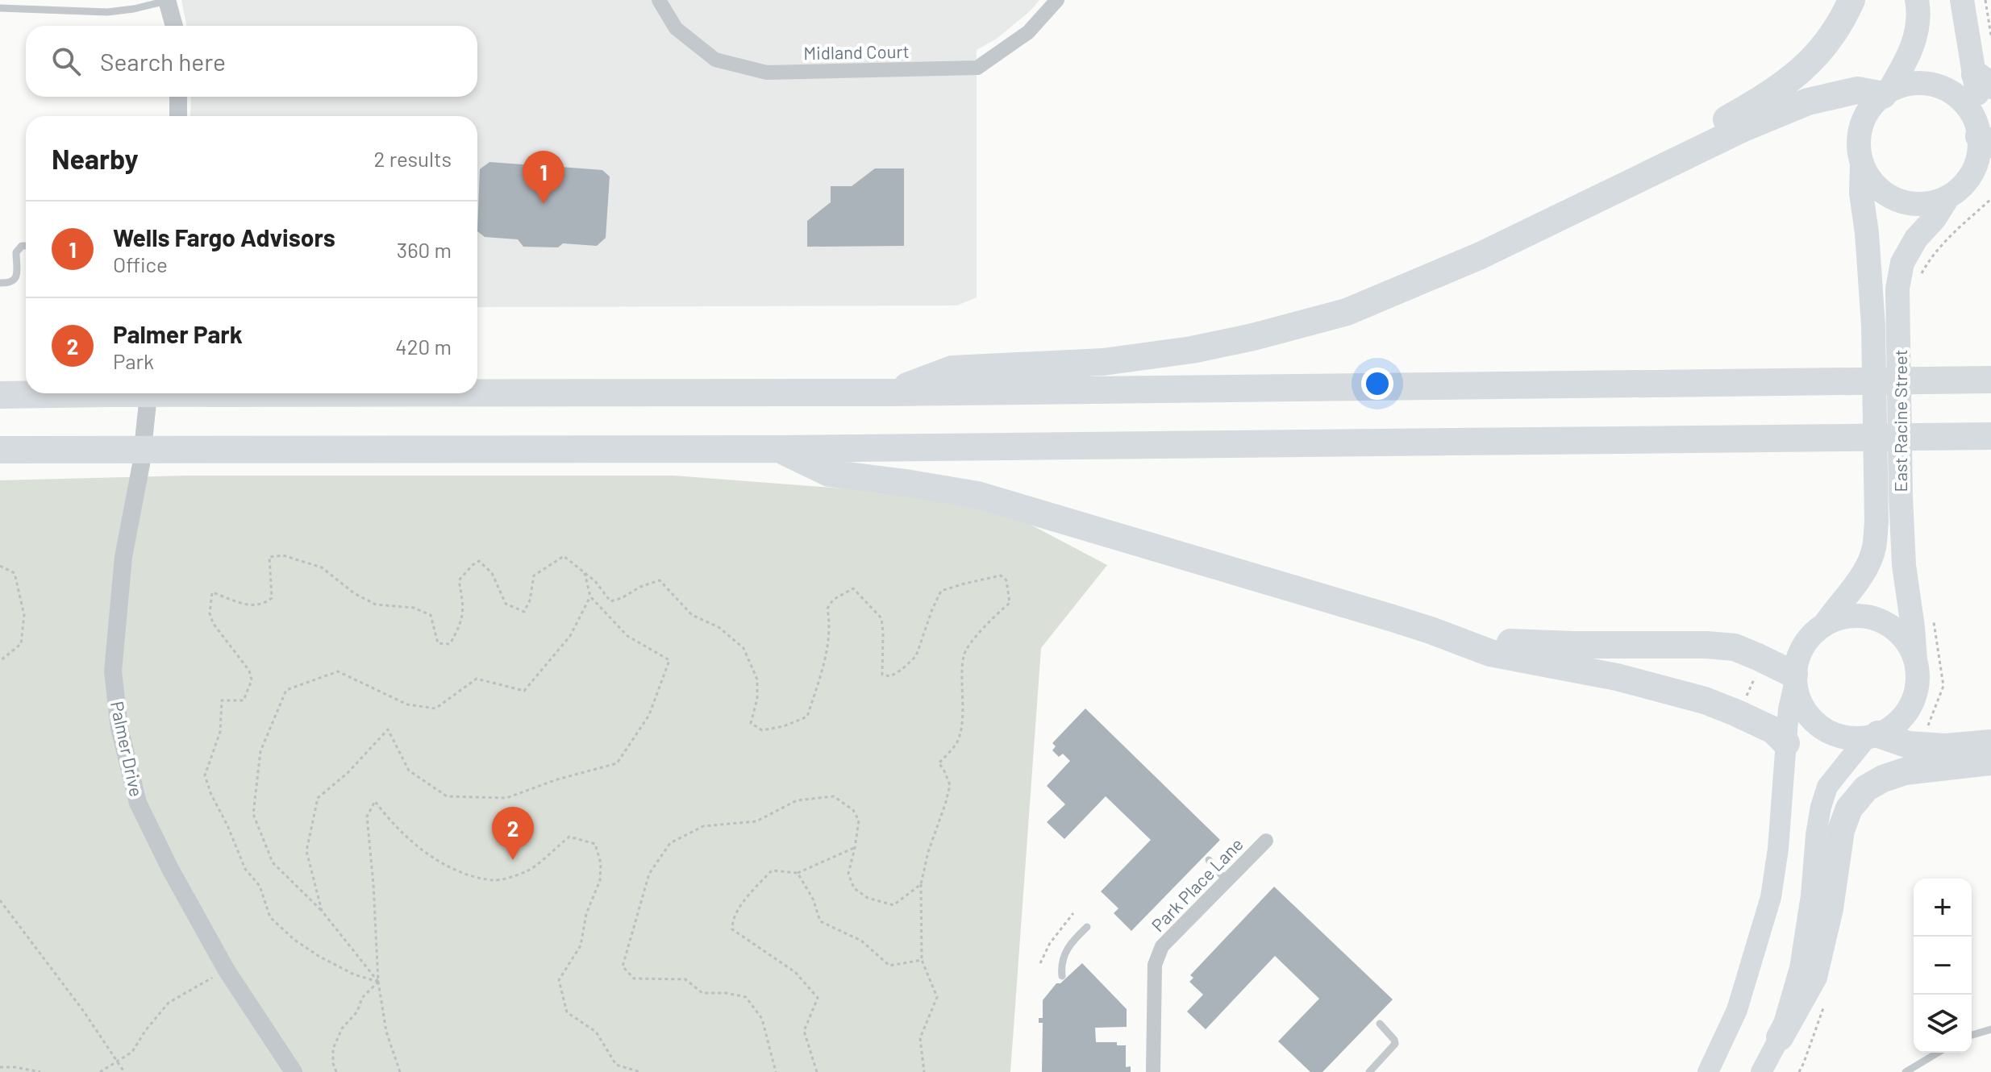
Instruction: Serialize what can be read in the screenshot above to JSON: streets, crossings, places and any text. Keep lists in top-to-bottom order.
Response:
{
  "streets": {
    "highway": ["East Racine Street"],
    "street": ["Midland Court", "Palmer Drive", "Park Place Lane"]
  },
  "page": {
    "search": "Search here",
    "heading": ["Nearby", "2 results"],
    "pins": ["1", "2"],
    "list": [
      {
        "mark": "1",
        "name": "Wells Fargo Advisors",
        "note": "Office",
        "value": "360 m"
      },
      {
        "mark": "2",
        "name": "Palmer Park",
        "note": "Park",
        "value": "420 m"
      }
    ],
    "map_buttons": ["+", "−"]
  }
}
